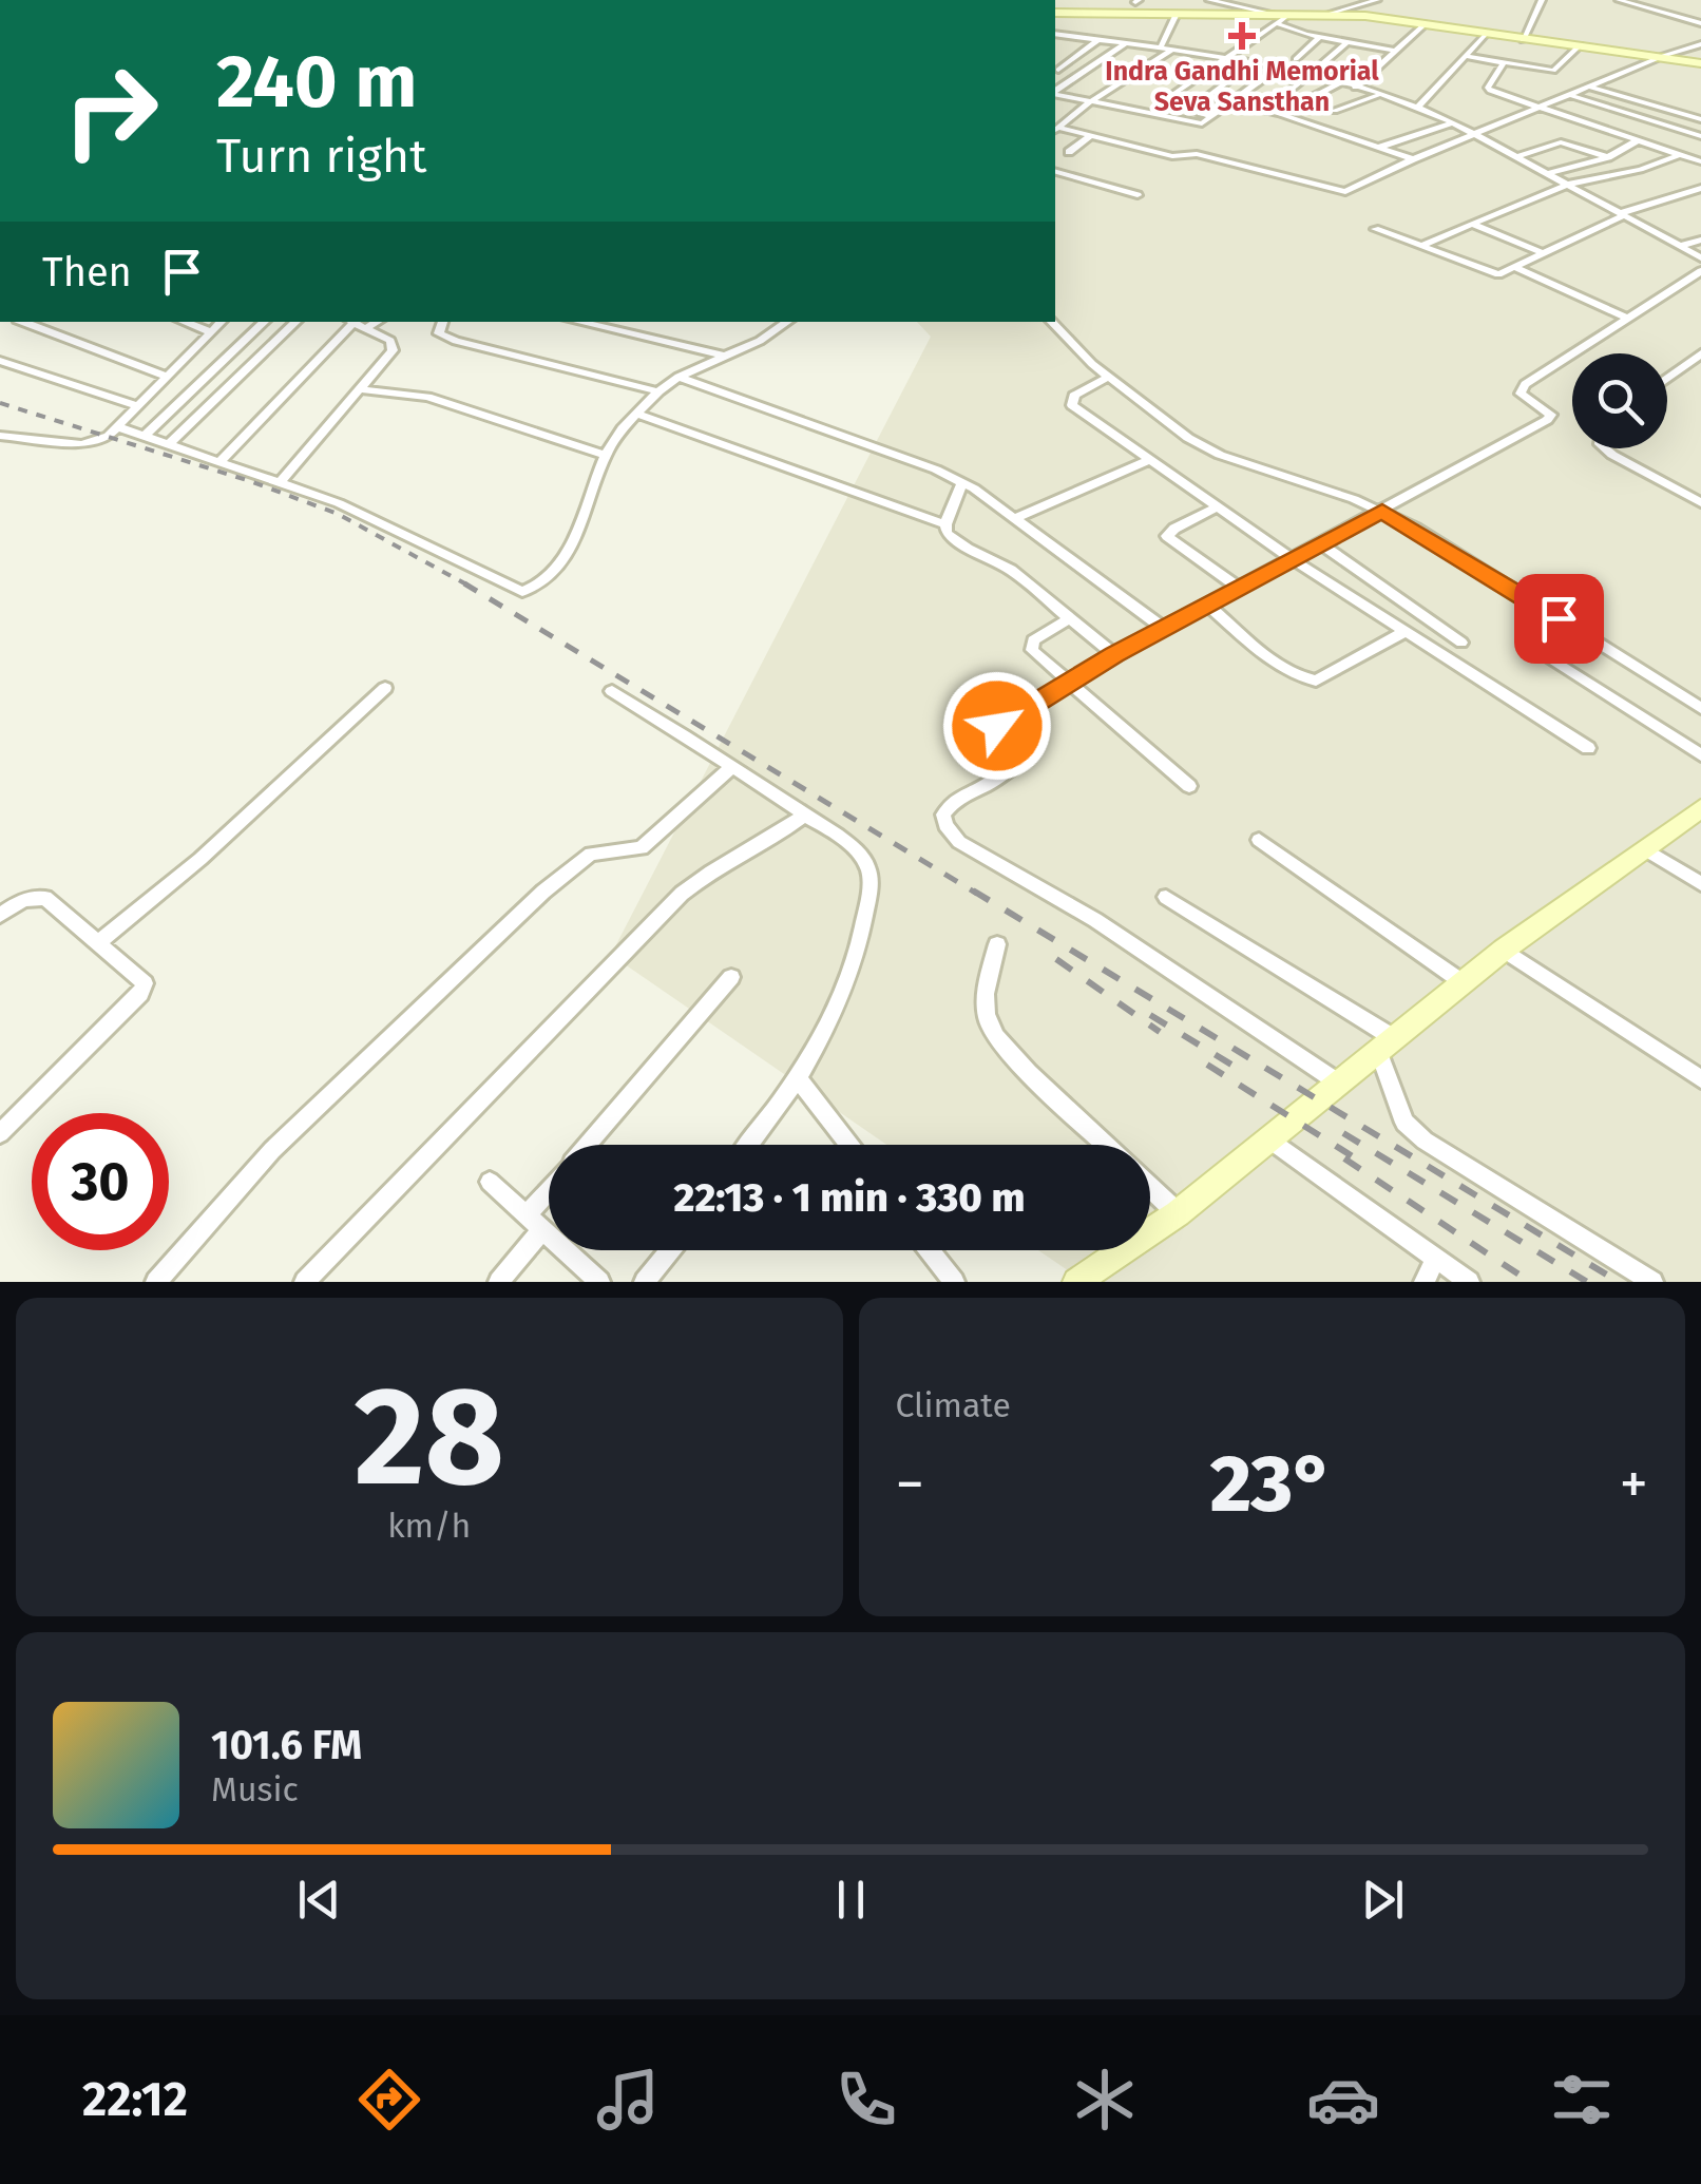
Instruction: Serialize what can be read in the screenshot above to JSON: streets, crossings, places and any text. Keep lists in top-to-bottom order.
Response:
{
  "places": {
    "health": ["Indra Gandhi Memorial Seva Sansthan"]
  },
  "page": {
    "turn": ["240 m", "Turn right"],
    "then": "Then",
    "limit": "30",
    "trip": "22:13 · 1 min · 330 m",
    "tile": [
      ["28", "km/h"],
      "Climate"
    ],
    "heat": ["−", "23°", "+"],
    "song": ["101.6 FM", "Music"],
    "tabs": "22:12"
  }
}
